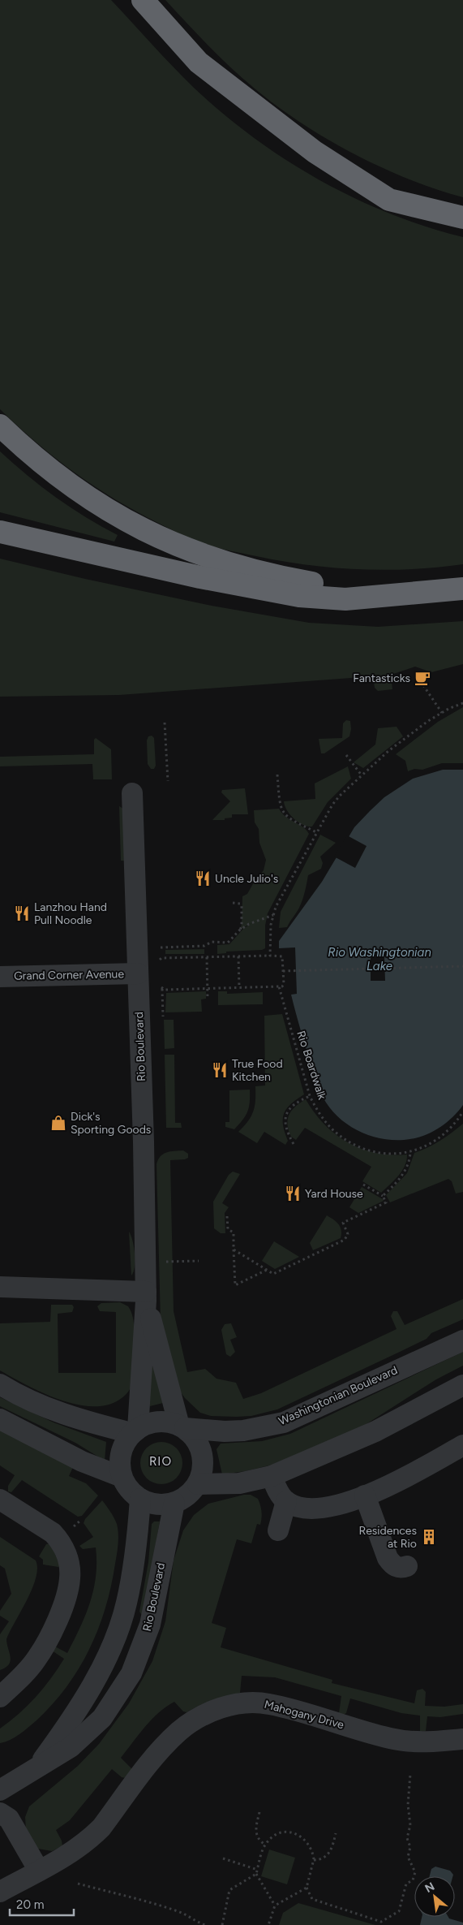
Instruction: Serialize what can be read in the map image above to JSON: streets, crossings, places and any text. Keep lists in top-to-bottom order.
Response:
{
  "streets": {
    "street": [
      "Grand Corner Avenue",
      "Rio Boulevard",
      "Washingtonian Boulevard",
      "Mahogany Drive"
    ],
    "path": ["Rio Boardwalk"]
  },
  "crossings": [
    ["Grand Corner Avenue", "Rio Boulevard"],
    ["Rio Boulevard", "Washingtonian Boulevard"]
  ],
  "districts": ["RIO"],
  "water": ["Rio Washingtonian Lake"],
  "places": {
    "cafe": ["Fantasticks"],
    "restaurant": [
      "Uncle Julio's",
      "Lanzhou Hand Pull Noodle",
      "True Food Kitchen",
      "Yard House"
    ],
    "shop": ["Dick's Sporting Goods"],
    "building": ["Residences at Rio"]
  },
  "scale_bar": "20 m",
  "north": "top left"
}
